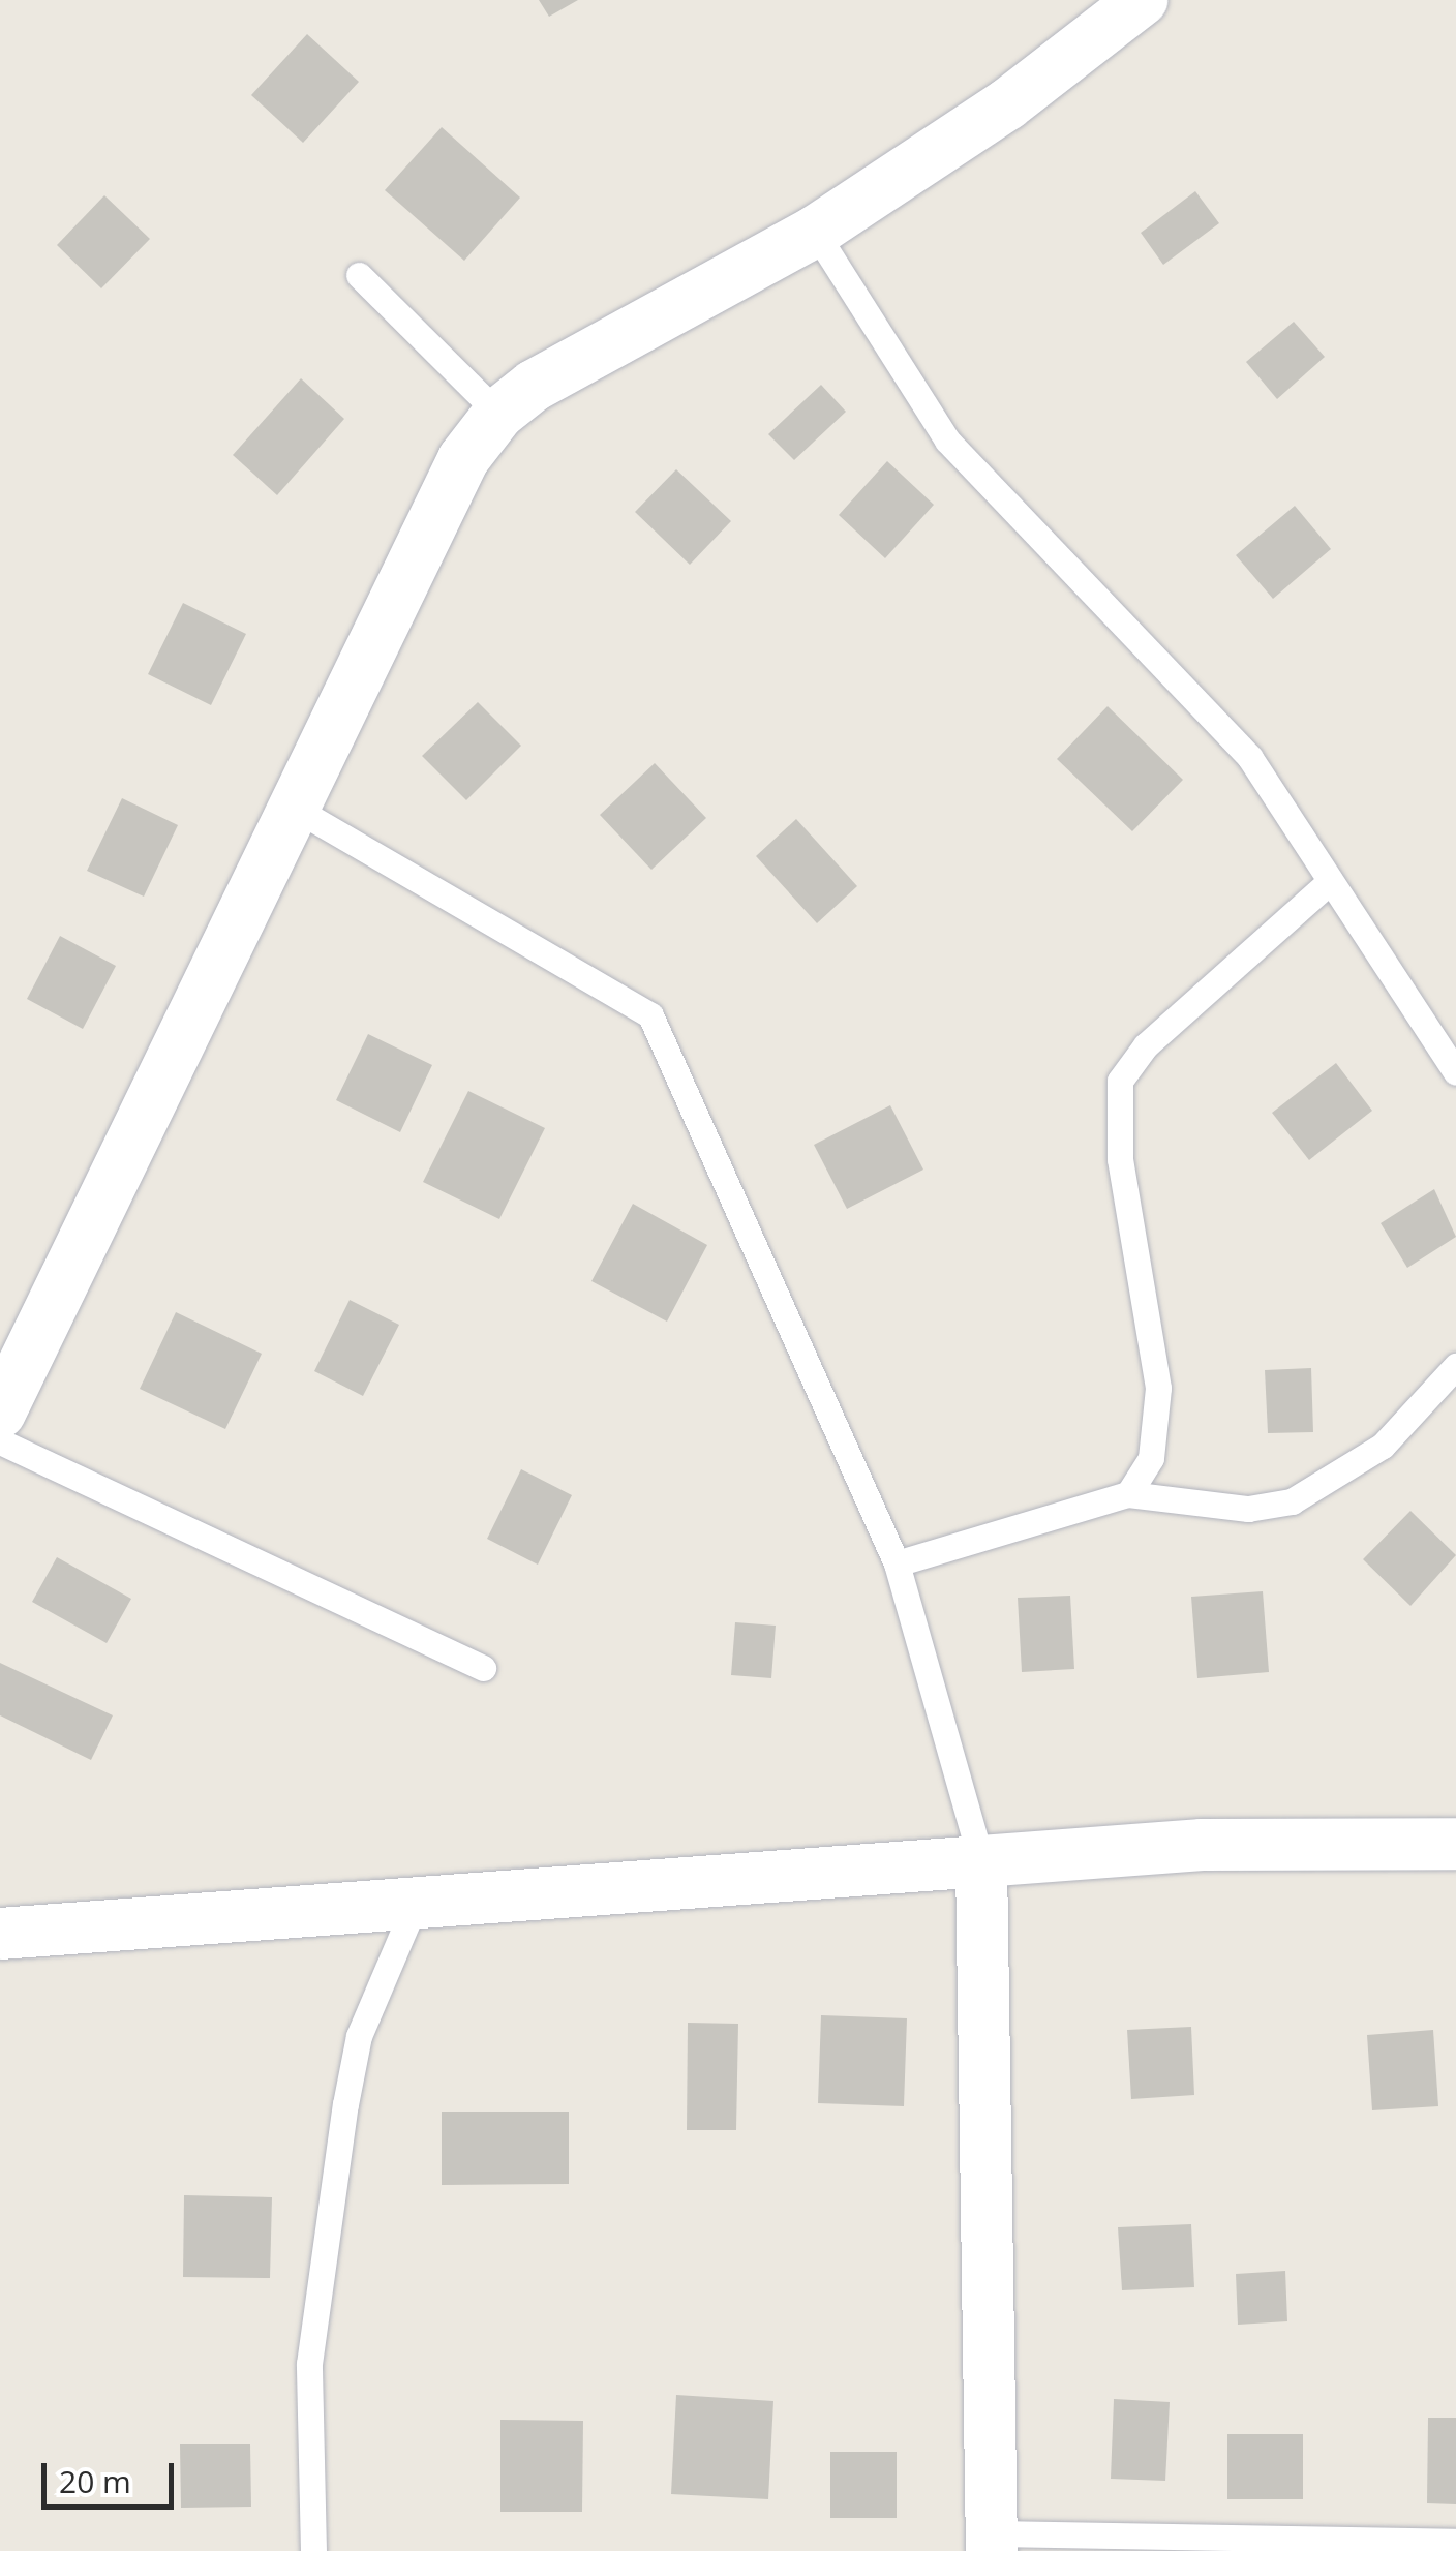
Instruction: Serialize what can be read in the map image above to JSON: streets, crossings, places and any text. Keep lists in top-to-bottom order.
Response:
{
  "scale_bar": "20 m"
}
